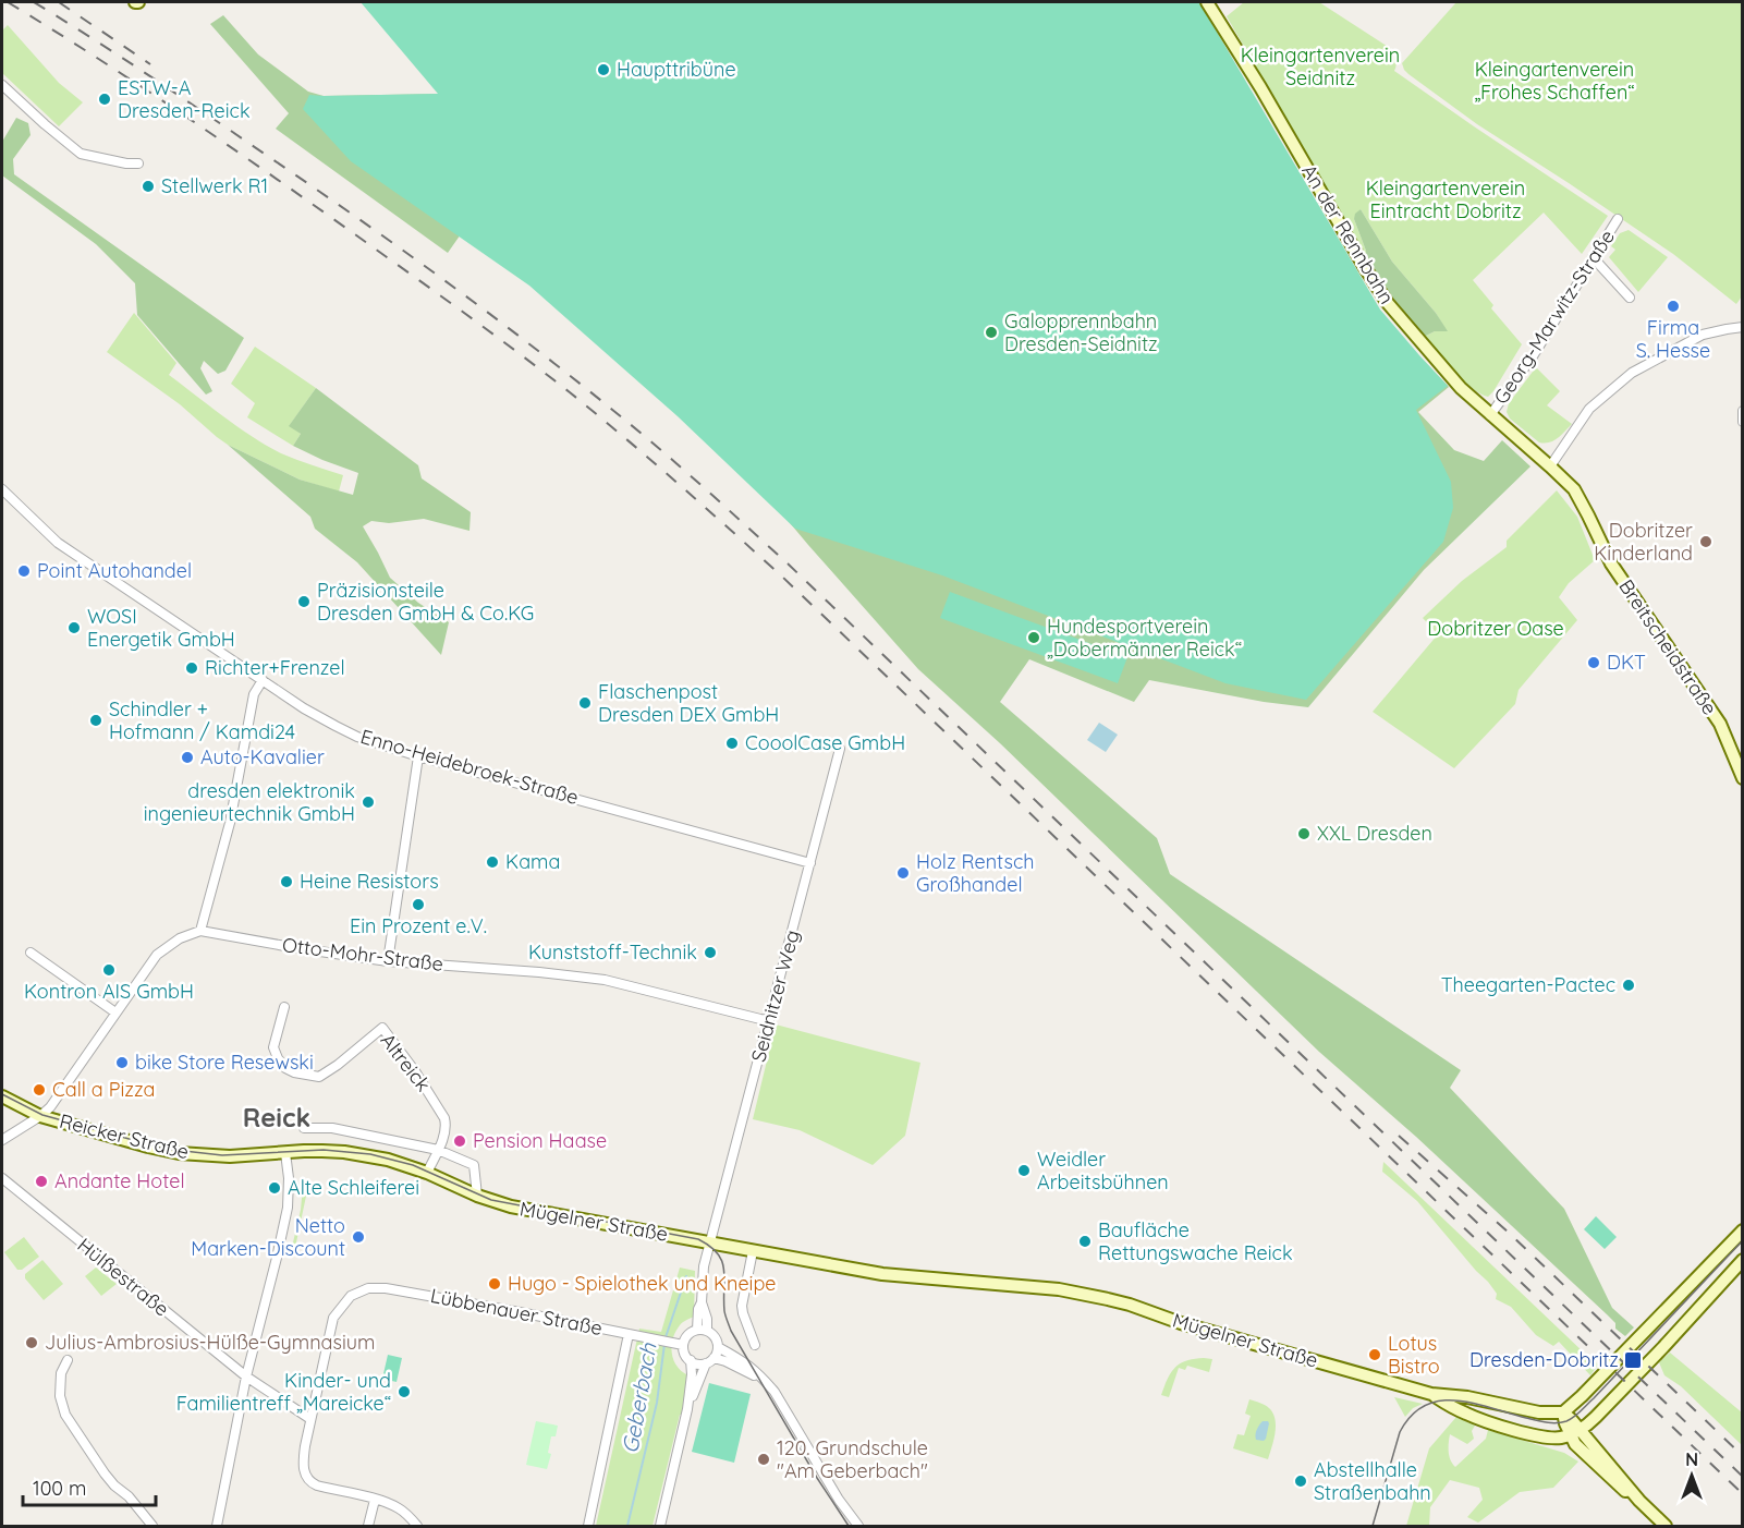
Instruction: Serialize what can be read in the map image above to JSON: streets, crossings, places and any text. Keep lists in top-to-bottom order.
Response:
{
  "streets": {
    "street": [
      "An der Rennbahn",
      "Georg-Marwitz-Straße",
      "Breitscheidstraße",
      "Enno-Heidebroek-Straße",
      "Otto-Mohr-Straße",
      "Seidnitzer Weg",
      "Altreick",
      "Reicker Straße",
      "Mügelner Straße",
      "Hülßestraße",
      "Lübbenauer Straße"
    ]
  },
  "crossings": [
    ["An der Rennbahn", "Georg-Marwitz-Straße"],
    ["An der Rennbahn", "Breitscheidstraße"],
    ["Enno-Heidebroek-Straße", "Seidnitzer Weg"],
    ["Otto-Mohr-Straße", "Seidnitzer Weg"],
    ["Seidnitzer Weg", "Mügelner Straße"],
    ["Hülßestraße", "Lübbenauer Straße"]
  ],
  "districts": ["Reick"],
  "water": ["Geberbach"],
  "parks": [
    "Kleingartenverein Seidnitz",
    "Kleingartenverein „Frohes Schaffen“",
    "Kleingartenverein Eintracht Dobritz",
    "Dobritzer Oase"
  ],
  "places": {
    "other": [
      "Haupttribüne",
      "ESTW-A Dresden-Reick",
      "Stellwerk R1",
      "Firma S. Hesse",
      "Galopprennbahn Dresden-Seidnitz",
      "Dobritzer Kinderland",
      "Point Autohandel",
      "Präzisionsteile Dresden GmbH & Co.KG",
      "WOSI Energetik GmbH",
      "Hundesportverein „Dobermänner Reick“",
      "DKT",
      "Richter+Frenzel",
      "Flaschenpost Dresden DEX GmbH",
      "Schindler + Hofmann / Kamdi24",
      "CooolCase GmbH",
      "Auto-Kavalier",
      "dresden elektronik ingenieurtechnik GmbH",
      "XXL Dresden",
      "Kama",
      "Holz Rentsch Großhandel",
      "Heine Resistors",
      "Ein Prozent e.V.",
      "Kunststoff-Technik",
      "Kontron AIS GmbH",
      "Theegarten-Pactec",
      "bike Store Resewski",
      "Call a Pizza",
      "Pension Haase",
      "Weidler Arbeitsbühnen",
      "Andante Hotel",
      "Alte Schleiferei",
      "Netto Marken-Discount",
      "Baufläche Rettungswache Reick",
      "Hugo - Spielothek und Kneipe",
      "Julius-Ambrosius-Hülße-Gymnasium",
      "Lotus Bistro",
      "Kinder- und Familientreff „Mareicke“",
      "120. Grundschule \"Am Geberbach\"",
      "Abstellhalle Straßenbahn"
    ],
    "transit": ["Dresden-Dobritz"]
  },
  "scale_bar": "100 m",
  "north": "top"
}
